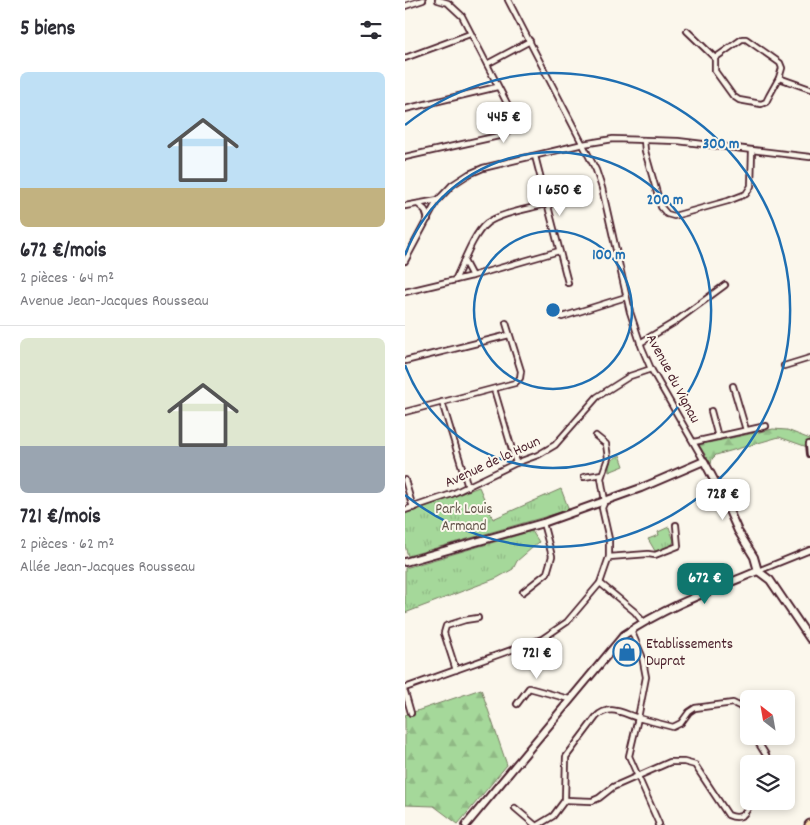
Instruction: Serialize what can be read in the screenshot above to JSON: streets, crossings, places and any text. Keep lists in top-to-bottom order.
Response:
{
  "streets": {
    "street": ["Avenue du Vignau", "Avenue de la Houn"]
  },
  "crossings": [
    ["Avenue du Vignau", "Avenue de la Houn"]
  ],
  "parks": ["Park Louis Armand"],
  "places": {
    "shop": ["Etablissements Duprat"]
  },
  "north": "top left",
  "page": {
    "heading": "5 biens",
    "list": [
      {
        "name": "672 €/mois",
        "note": "2 pièces · 64 m² · Avenue Jean-Jacques Rousseau"
      },
      {
        "name": "721 €/mois",
        "note": "2 pièces · 62 m² · Allée Jean-Jacques Rousseau"
      }
    ],
    "price": [
      "445 €",
      "1 650 €",
      "728 €",
      "672 €",
      "721 €"
    ]
  },
  "rings": ["300 m", "200 m", "100 m"]
}
